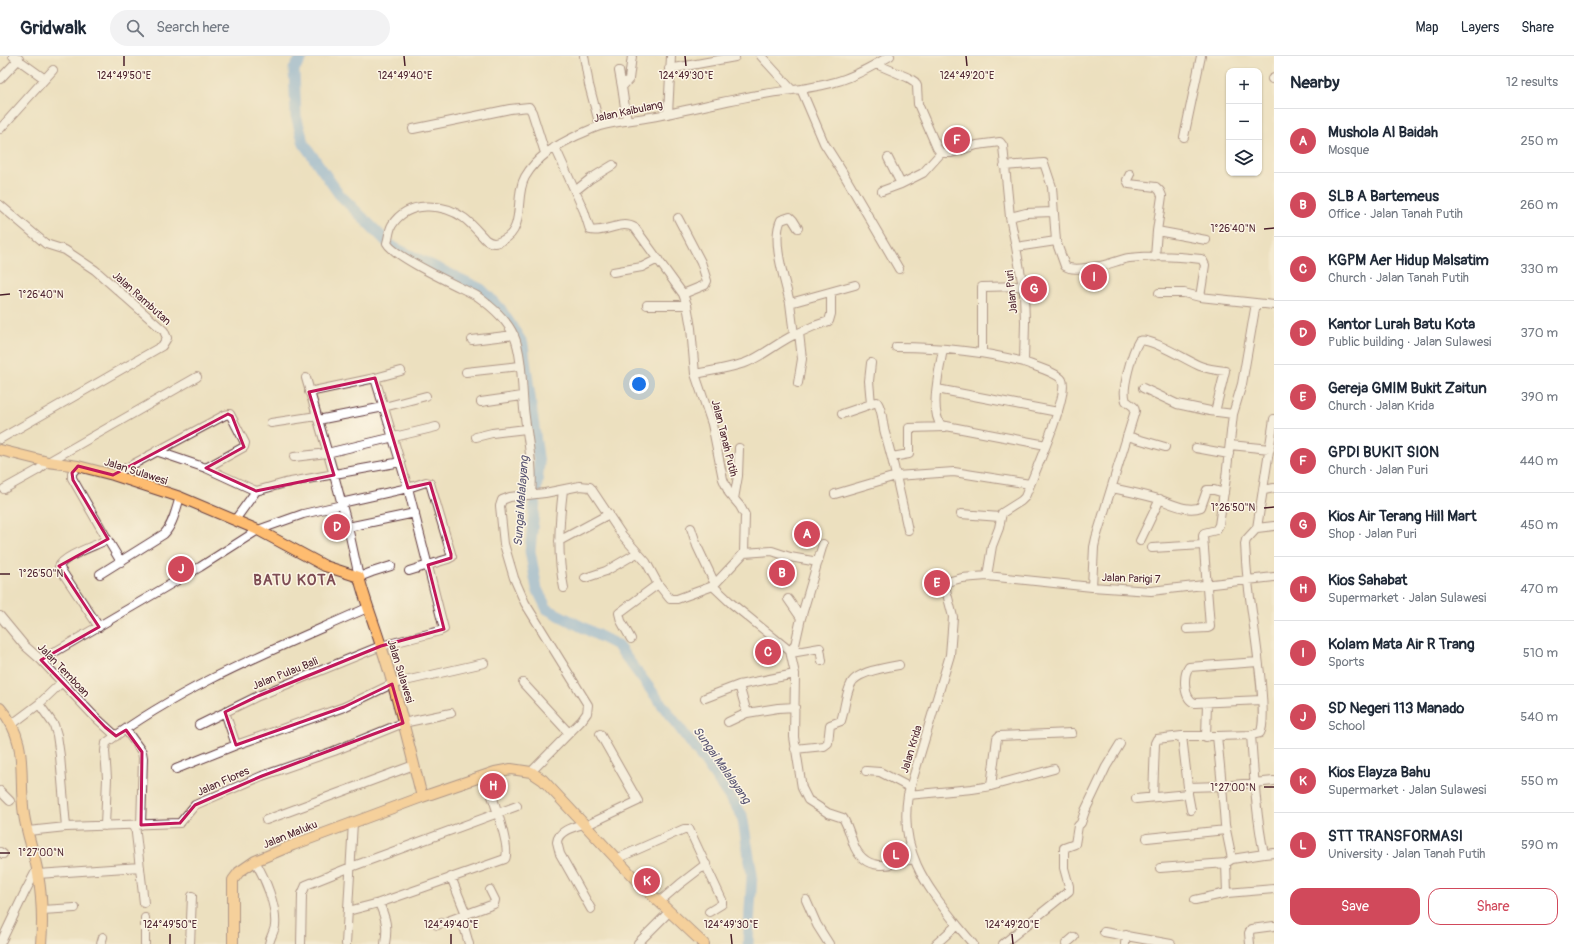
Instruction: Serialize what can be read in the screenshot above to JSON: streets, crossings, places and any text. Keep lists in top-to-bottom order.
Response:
{
  "streets": {
    "main road": ["Jalan Sulawesi", "Jalan Maluku"],
    "street": [
      "Jalan Kaibulang",
      "Jalan Puri",
      "Jalan Rambutan",
      "Jalan Tanah Putih",
      "Jalan Parigi 7",
      "Jalan Temboan",
      "Jalan Pulau Bali",
      "Jalan Krida",
      "Jalan Flores"
    ]
  },
  "crossings": [
    ["Jalan Sulawesi", "Jalan Pulau Bali"],
    ["Jalan Sulawesi", "Jalan Flores"],
    ["Jalan Sulawesi", "Jalan Maluku"],
    ["Jalan Parigi 7", "Jalan Krida"]
  ],
  "districts": ["BATU KOTA"],
  "water": ["Sungai Malalayang"],
  "page": {
    "header": "Gridwalk",
    "search": "Search here",
    "nav": ["Map", "Layers", "Share"],
    "heading": ["Nearby", "12 results"],
    "map_buttons": ["+", "−"],
    "list": [
      {
        "mark": "A",
        "name": "Mushola Al Baidah",
        "note": "Mosque",
        "value": "250 m"
      },
      {
        "mark": "B",
        "name": "SLB A Bartemeus",
        "note": "Office · Jalan Tanah Putih",
        "value": "260 m"
      },
      {
        "mark": "C",
        "name": "KGPM Aer Hidup Malsatim",
        "note": "Church · Jalan Tanah Putih",
        "value": "330 m"
      },
      {
        "mark": "D",
        "name": "Kantor Lurah Batu Kota",
        "note": "Public building · Jalan Sulawesi",
        "value": "370 m"
      },
      {
        "mark": "E",
        "name": "Gereja GMIM Bukit Zaitun",
        "note": "Church · Jalan Krida",
        "value": "390 m"
      },
      {
        "mark": "F",
        "name": "GPDI BUKIT SION",
        "note": "Church · Jalan Puri",
        "value": "440 m"
      },
      {
        "mark": "G",
        "name": "Kios Air Terang Hill Mart",
        "note": "Shop · Jalan Puri",
        "value": "450 m"
      },
      {
        "mark": "H",
        "name": "Kios Sahabat",
        "note": "Supermarket · Jalan Sulawesi",
        "value": "470 m"
      },
      {
        "mark": "I",
        "name": "Kolam Mata Air R Trang",
        "note": "Sports",
        "value": "510 m"
      },
      {
        "mark": "J",
        "name": "SD Negeri 113 Manado",
        "note": "School",
        "value": "540 m"
      },
      {
        "mark": "K",
        "name": "Kios Elayza Bahu",
        "note": "Supermarket · Jalan Sulawesi",
        "value": "550 m"
      },
      {
        "mark": "L",
        "name": "STT TRANSFORMASI",
        "note": "University · Jalan Tanah Putih",
        "value": "590 m"
      }
    ],
    "pins": [
      "F",
      "I",
      "G",
      "D",
      "A",
      "J",
      "B",
      "E",
      "C",
      "H",
      "L",
      "K"
    ],
    "buttons": ["Save", "Share"]
  },
  "coordinates": [
    "124°49'50\"E",
    "124°49'40\"E",
    "124°49'30\"E",
    "124°49'20\"E",
    "1°26'40\"N",
    "1°26'50\"N",
    "1°27'00\"N"
  ]
}
